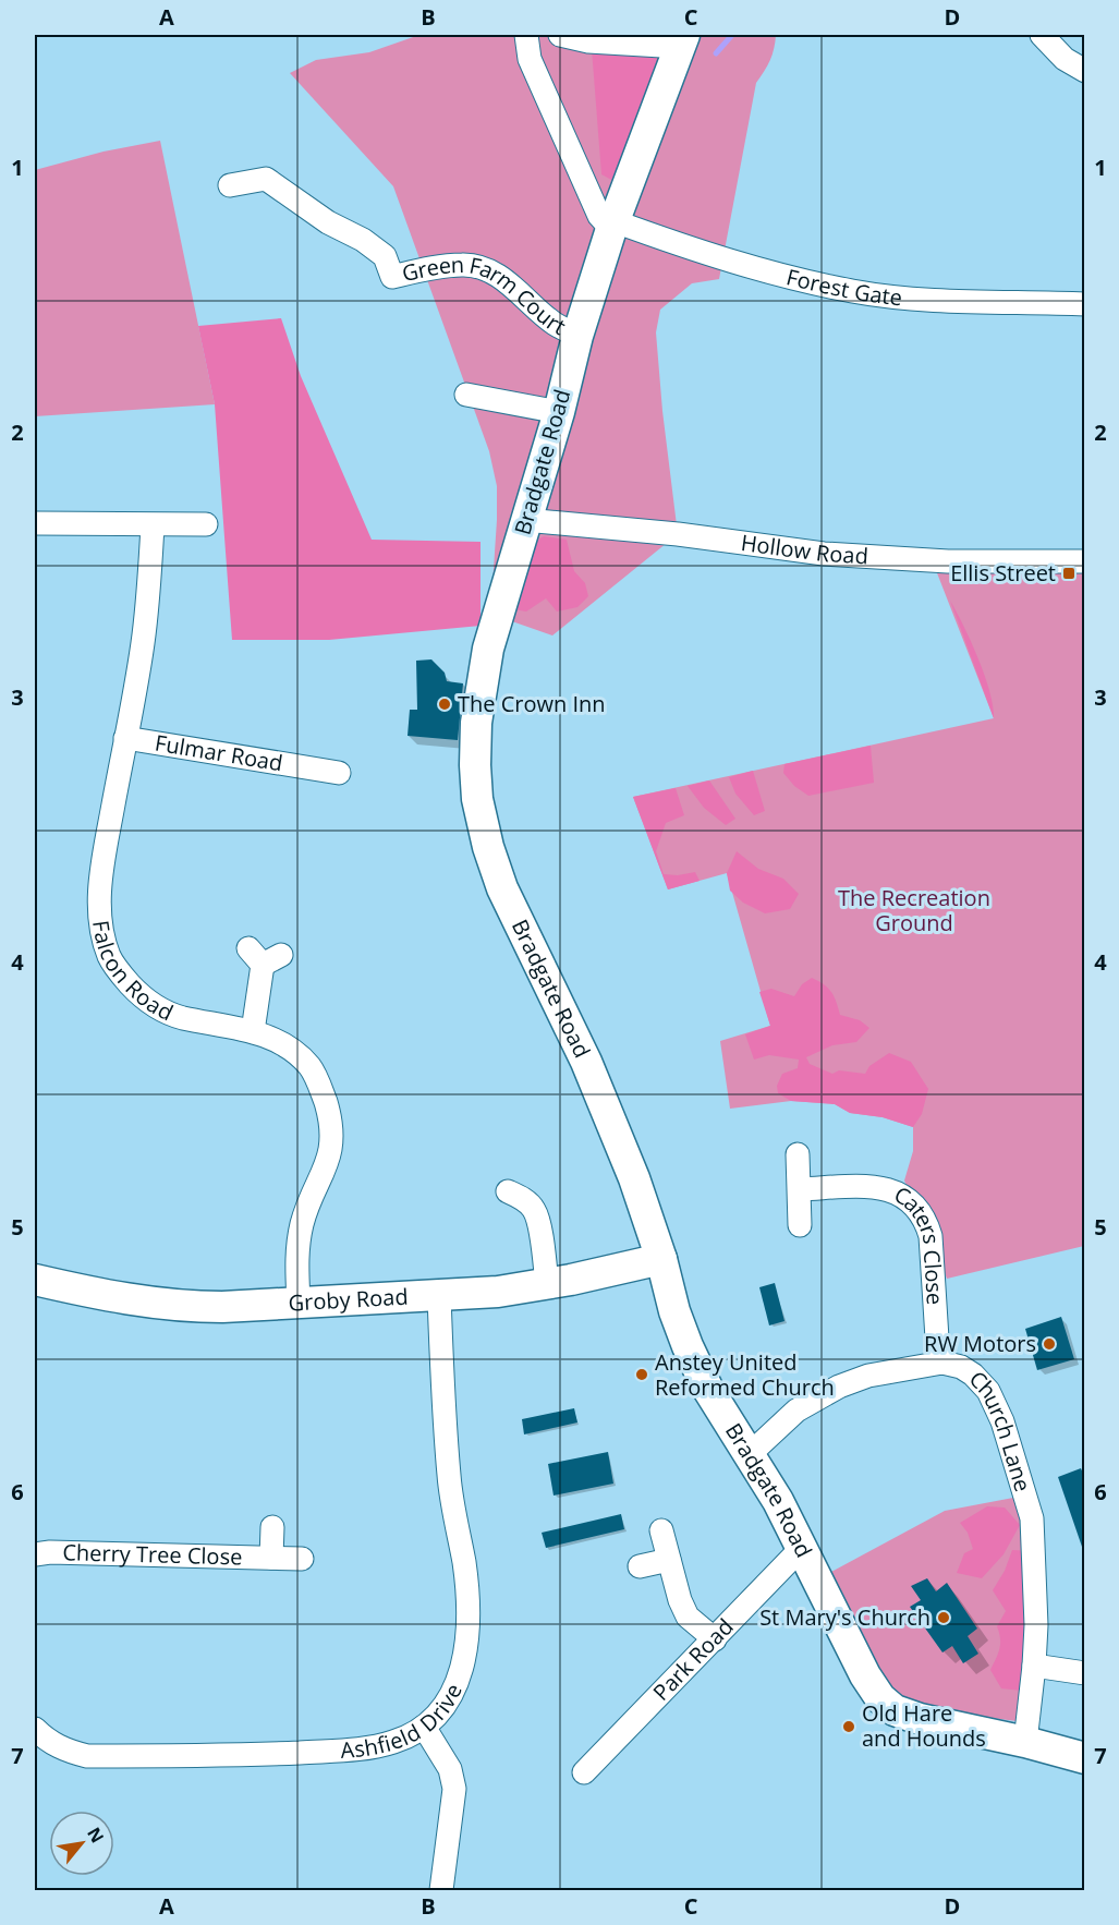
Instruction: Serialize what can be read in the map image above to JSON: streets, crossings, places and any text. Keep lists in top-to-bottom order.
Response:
{
  "streets": {
    "street": [
      "Forest Gate",
      "Green Farm Court",
      "Bradgate Road",
      "Hollow Road",
      "Fulmar Road",
      "Falcon Road",
      "Caters Close",
      "Groby Road",
      "Church Lane",
      "Cherry Tree Close",
      "Park Road",
      "Ashfield Drive"
    ]
  },
  "crossings": [
    ["Forest Gate", "Bradgate Road"],
    ["Green Farm Court", "Bradgate Road"],
    ["Bradgate Road", "Hollow Road"],
    ["Bradgate Road", "Groby Road"],
    ["Bradgate Road", "Church Lane"],
    ["Bradgate Road", "Park Road"],
    ["Fulmar Road", "Falcon Road"],
    ["Falcon Road", "Groby Road"],
    ["Caters Close", "Church Lane"],
    ["Groby Road", "Ashfield Drive"]
  ],
  "parks": ["The Recreation Ground"],
  "places": {
    "transit": ["Ellis Street"],
    "other": [
      "The Crown Inn",
      "RW Motors",
      "Anstey United Reformed Church",
      "St Mary's Church",
      "Old Hare and Hounds"
    ]
  },
  "north": "top right",
  "grid": {
    "columns": [
      "A",
      "B",
      "C",
      "D"
    ],
    "rows": [
      "1",
      "2",
      "3",
      "4",
      "5",
      "6",
      "7"
    ]
  }
}
